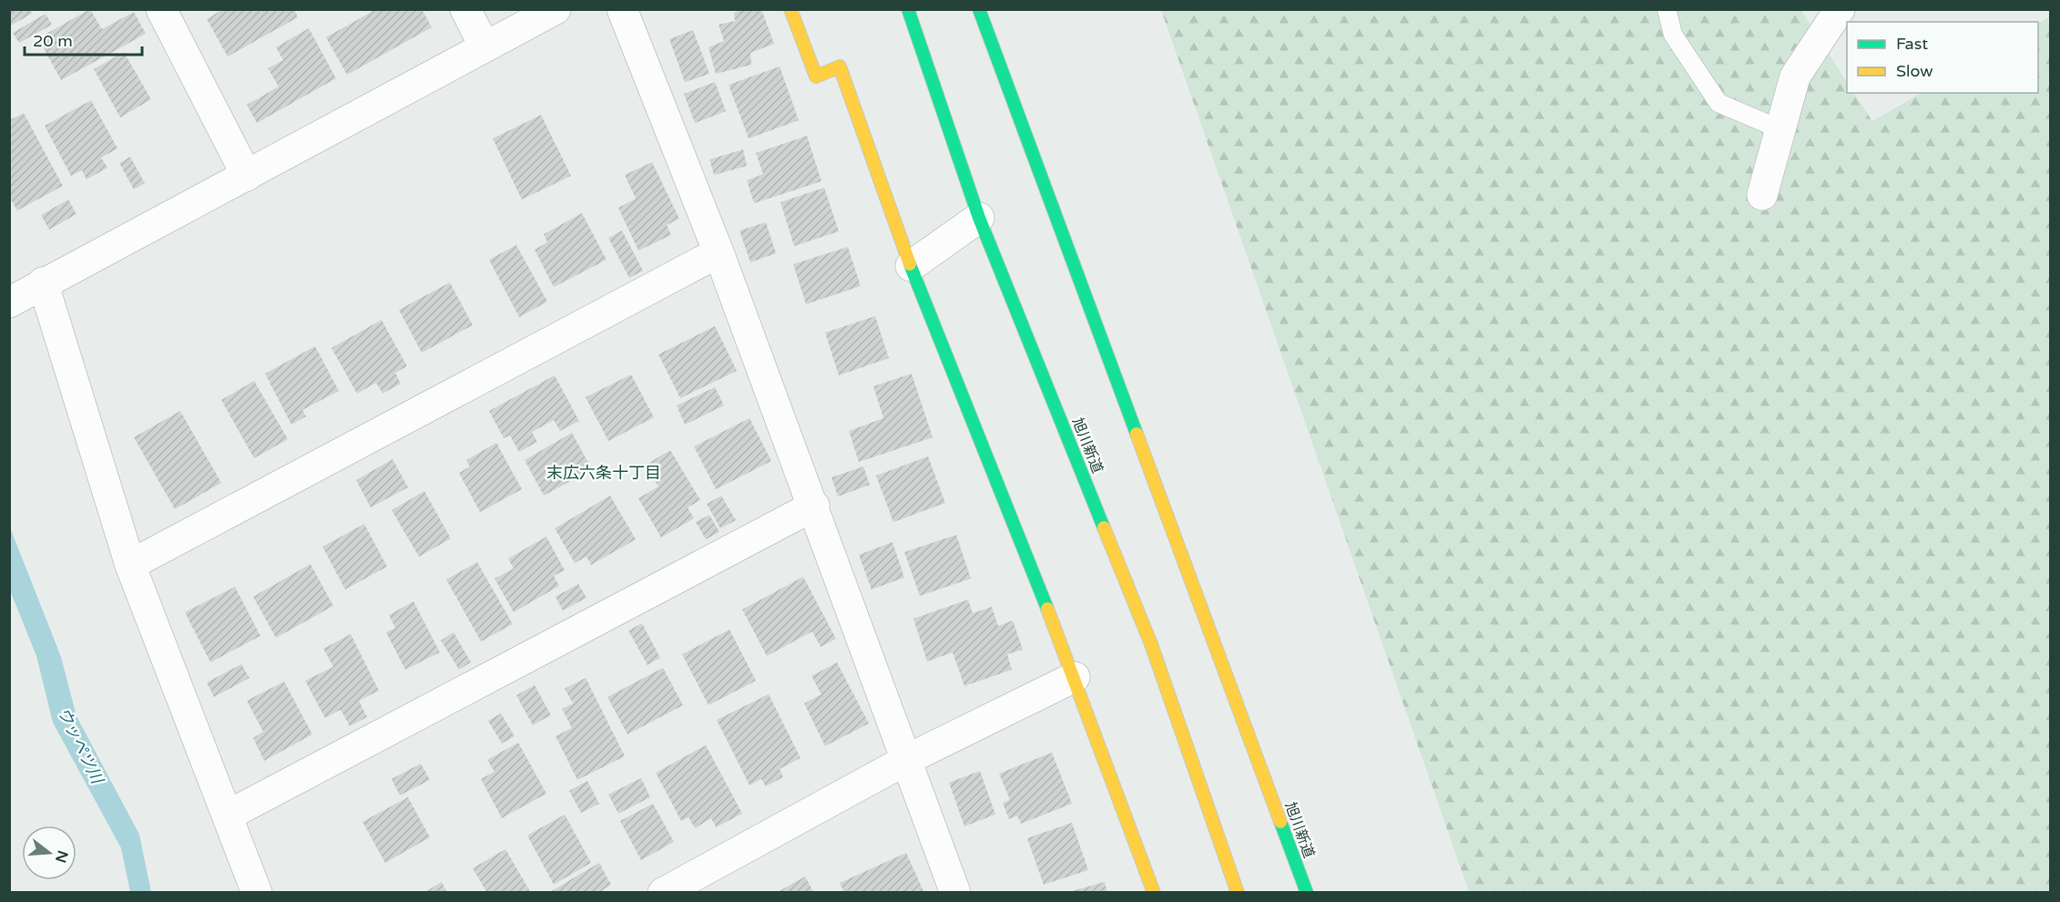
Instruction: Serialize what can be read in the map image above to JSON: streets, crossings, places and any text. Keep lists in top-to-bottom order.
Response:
{
  "streets": {
    "main road": ["旭川新道"]
  },
  "districts": ["末広六条十丁目"],
  "water": ["ウッペツ川"],
  "legend": ["Fast", "Slow"],
  "scale_bar": "20 m",
  "north": "right"
}
